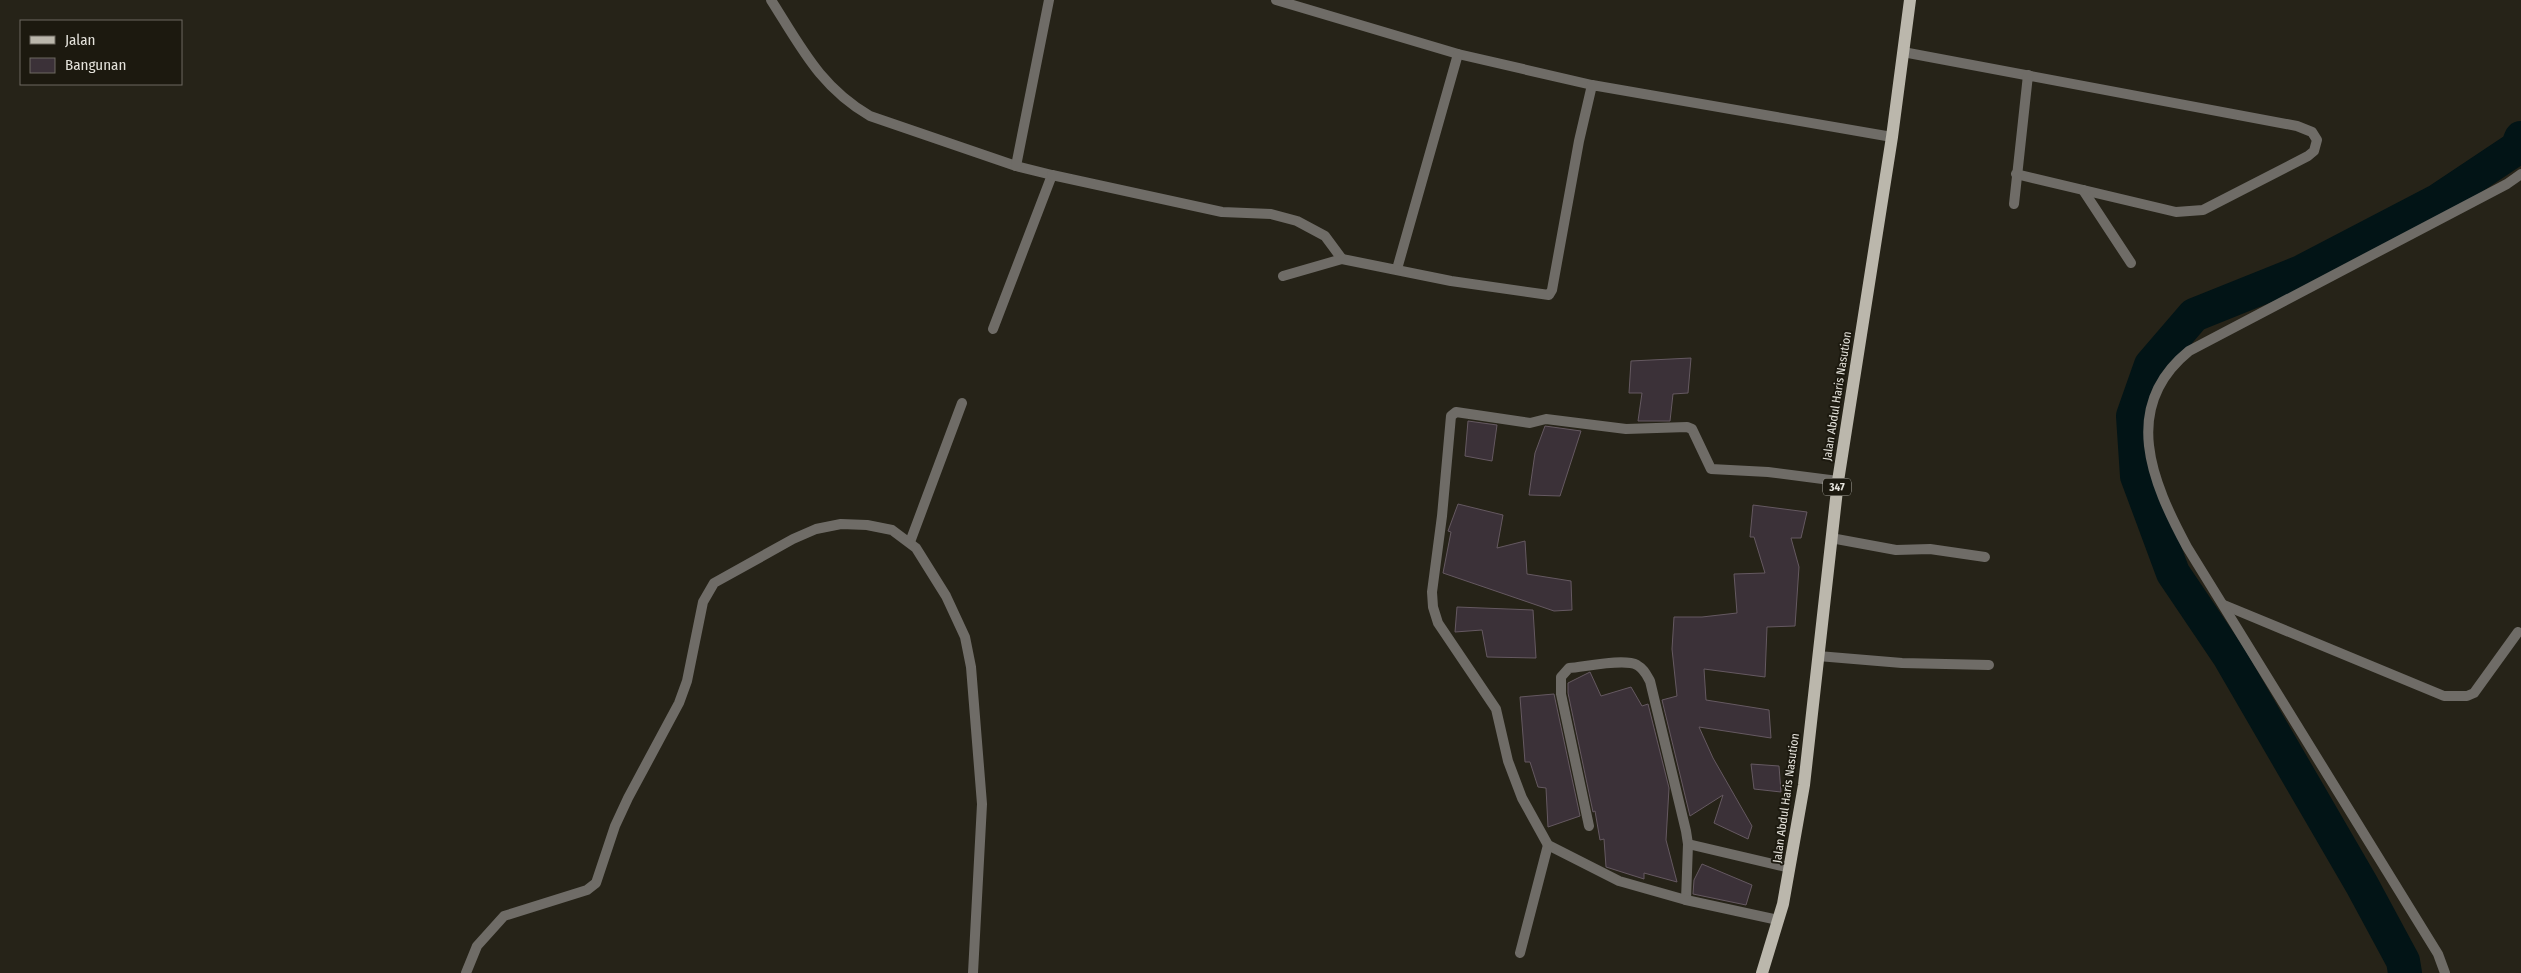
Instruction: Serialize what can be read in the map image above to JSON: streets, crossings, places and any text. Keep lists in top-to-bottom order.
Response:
{
  "streets": {
    "main road": ["Jalan Abdul Haris Nasution", "347"]
  },
  "legend": ["Jalan", "Bangunan"]
}
